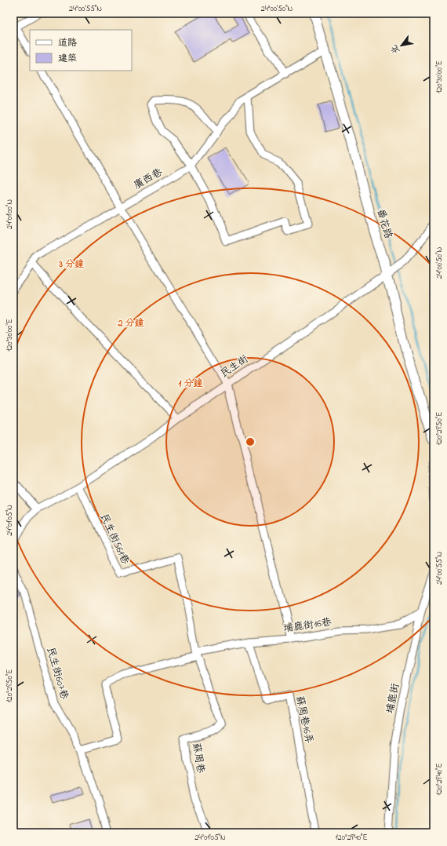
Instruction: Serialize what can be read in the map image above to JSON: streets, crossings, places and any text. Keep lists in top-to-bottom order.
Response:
{
  "streets": {
    "main road": ["番花路"],
    "street": [
      "廣西巷",
      "民生街",
      "民生街561巷",
      "埔鹿街16巷",
      "民生街607巷",
      "埔鹿街",
      "蘇周巷16弄",
      "蘇周巷"
    ]
  },
  "crossings": [
    ["廣西巷", "番花路"],
    ["番花路", "民生街"],
    ["民生街", "民生街561巷"],
    ["民生街561巷", "埔鹿街16巷"],
    ["民生街561巷", "蘇周巷"],
    ["埔鹿街16巷", "民生街607巷"],
    ["埔鹿街16巷", "埔鹿街"],
    ["埔鹿街16巷", "蘇周巷16弄"],
    ["埔鹿街16巷", "蘇周巷"]
  ],
  "legend": ["道路", "建築"],
  "north": "bottom left",
  "coordinates": [
    "24°00'55\"N",
    "24°00'50\"N",
    "120°30'00\"E",
    "24°01'00\"N",
    "120°29'50\"E",
    "24°01'05\"N",
    "120°29'40\"E"
  ],
  "rings": ["3 分鐘", "2 分鐘", "1 分鐘"]
}
